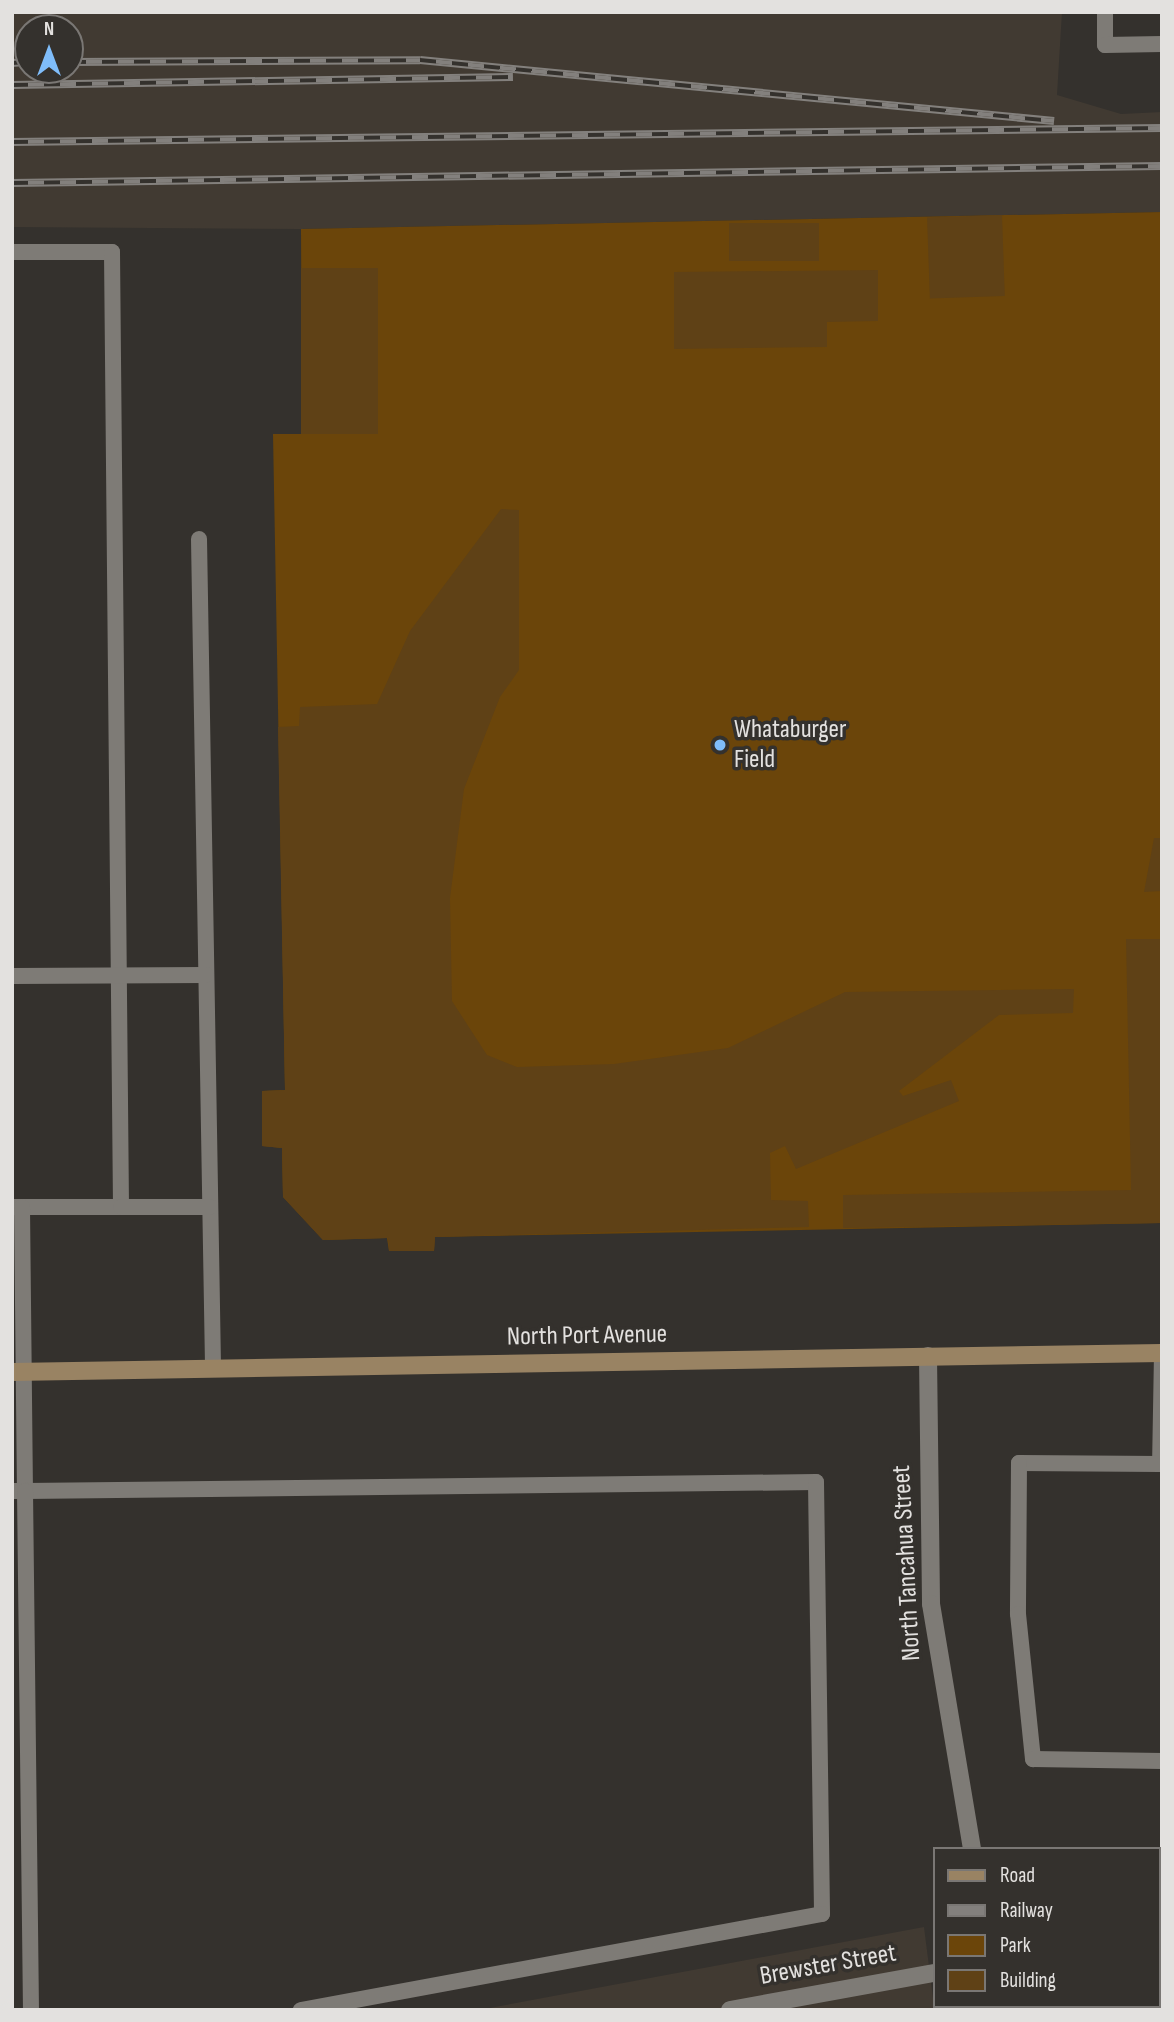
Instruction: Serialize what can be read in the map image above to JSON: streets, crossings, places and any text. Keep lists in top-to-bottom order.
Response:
{
  "streets": {
    "main road": ["North Port Avenue"],
    "street": ["North Tancahua Street", "Brewster Street"]
  },
  "crossings": [
    ["North Port Avenue", "North Tancahua Street"]
  ],
  "places": ["Whataburger Field"],
  "legend": [
    "Road",
    "Railway",
    "Park",
    "Building"
  ],
  "north": "top"
}
